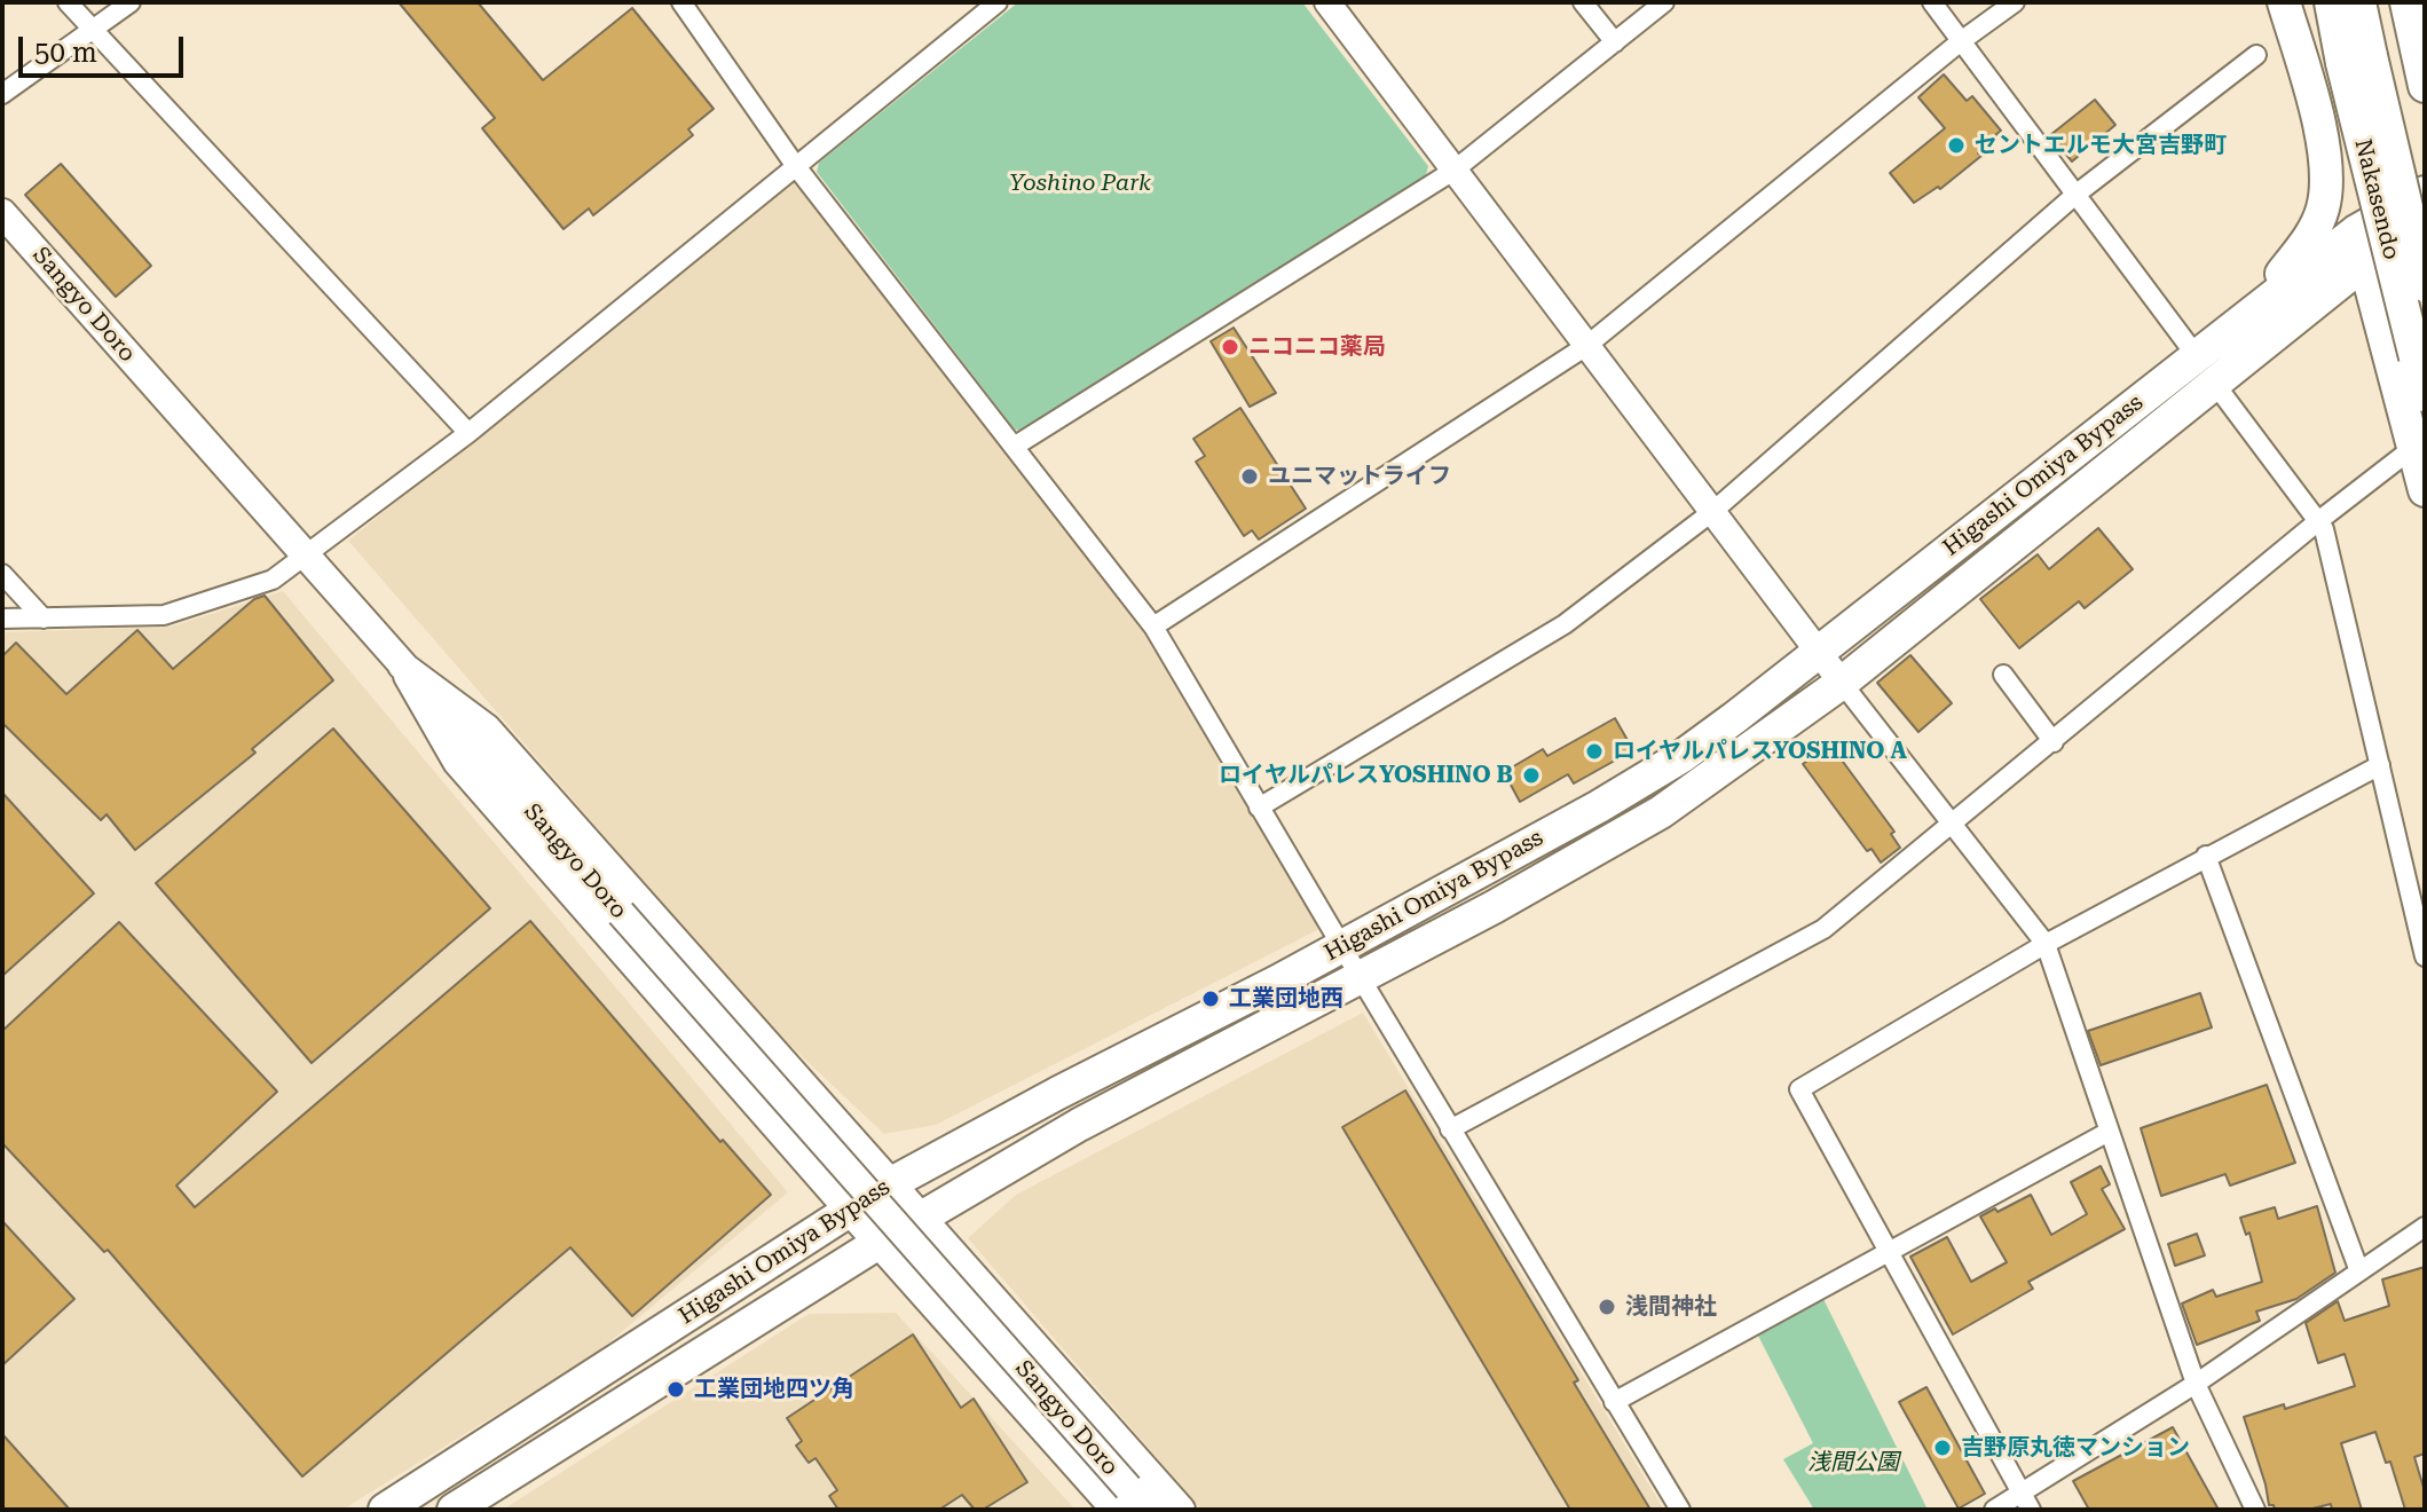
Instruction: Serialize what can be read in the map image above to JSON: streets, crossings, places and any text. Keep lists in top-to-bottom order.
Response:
{
  "streets": {
    "highway": ["Nakasendo", "Higashi Omiya Bypass"],
    "main road": ["Sangyo Doro"]
  },
  "parks": ["Yoshino Park", "浅間公園"],
  "places": [
    "セントエルモ大宮吉野町",
    "ニコニコ薬局",
    "ユニマットライフ",
    "ロイヤルパレスYOSHINO A",
    "ロイヤルパレスYOSHINO B",
    "工業団地西",
    "浅間神社",
    "工業団地四ツ角",
    "吉野原丸徳マンション"
  ],
  "scale_bar": "50 m"
}
